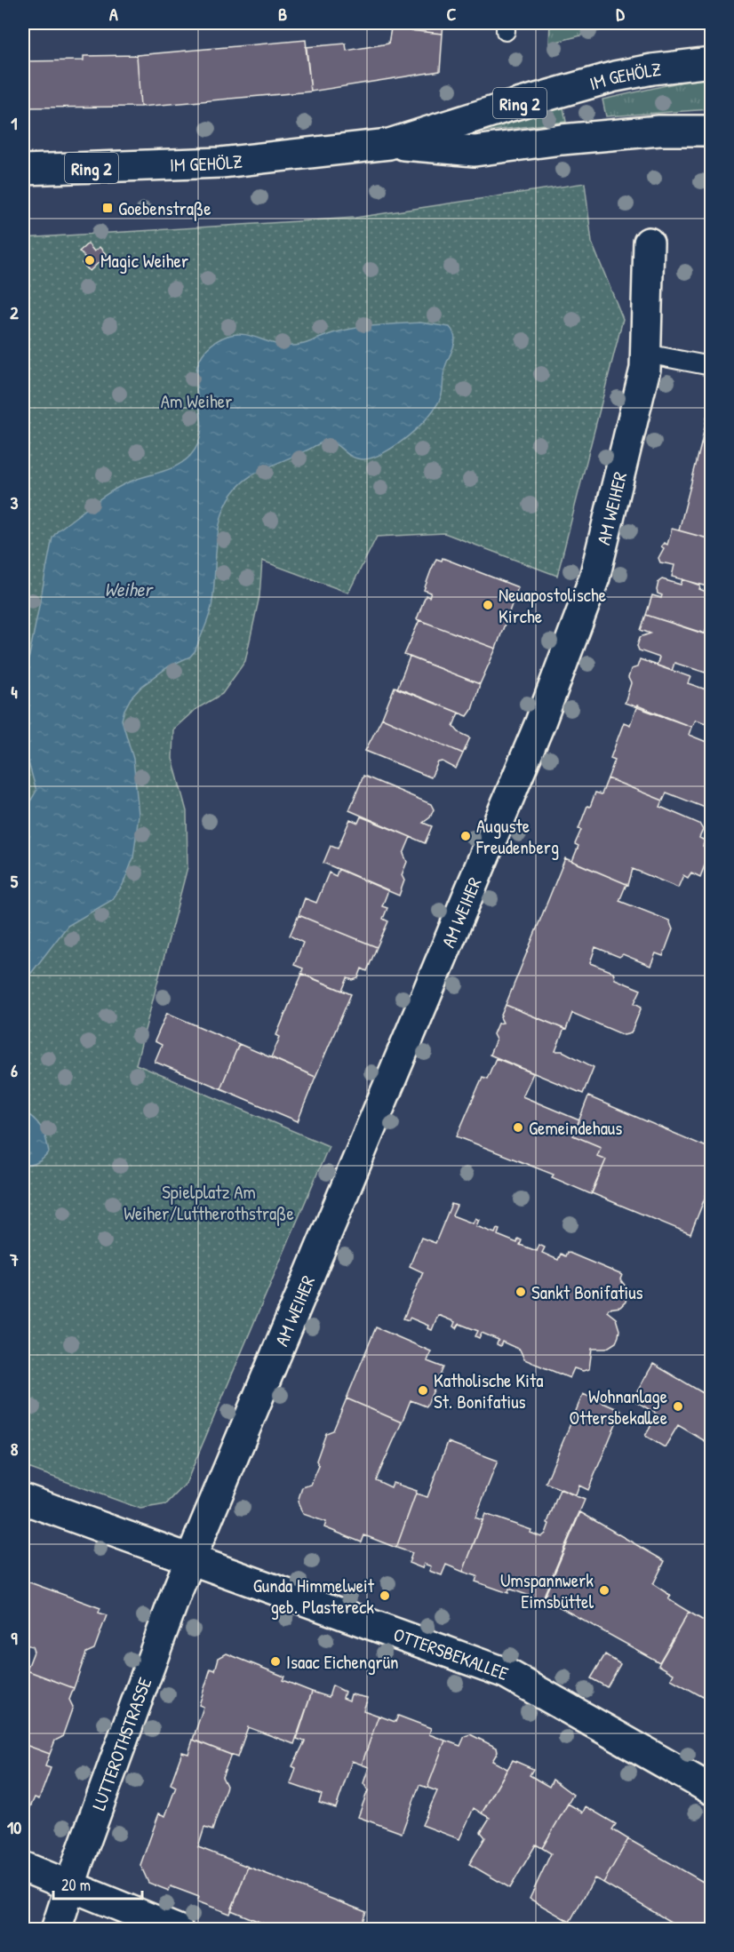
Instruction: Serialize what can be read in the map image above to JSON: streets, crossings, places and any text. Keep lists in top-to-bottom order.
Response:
{
  "streets": {
    "street": [
      "IM GEHÖLZ",
      "Ring 2",
      "AM WEIHER",
      "OTTERSBEKALLEE",
      "LUTTEROTHSTRASSE"
    ]
  },
  "crossings": [
    ["AM WEIHER", "OTTERSBEKALLEE"],
    ["AM WEIHER", "LUTTEROTHSTRASSE"],
    ["OTTERSBEKALLEE", "LUTTEROTHSTRASSE"]
  ],
  "water": ["Weiher"],
  "parks": ["Am Weiher", "Spielplatz Am Weiher/Luttherothstraße"],
  "places": {
    "transit": ["Goebenstraße"],
    "other": [
      "Magic Weiher",
      "Neuapostolische Kirche",
      "Auguste Freudenberg",
      "Gemeindehaus",
      "Sankt Bonifatius",
      "Katholische Kita St. Bonifatius",
      "Wohnanlage Ottersbekallee",
      "Umspannwerk Eimsbüttel",
      "Gunda Himmelweit geb. Plastereck",
      "Isaac Eichengrün"
    ]
  },
  "scale_bar": "20 m",
  "grid": {
    "columns": [
      "A",
      "B",
      "C",
      "D"
    ],
    "rows": [
      "1",
      "2",
      "3",
      "4",
      "5",
      "6",
      "7",
      "8",
      "9",
      "10"
    ]
  }
}
